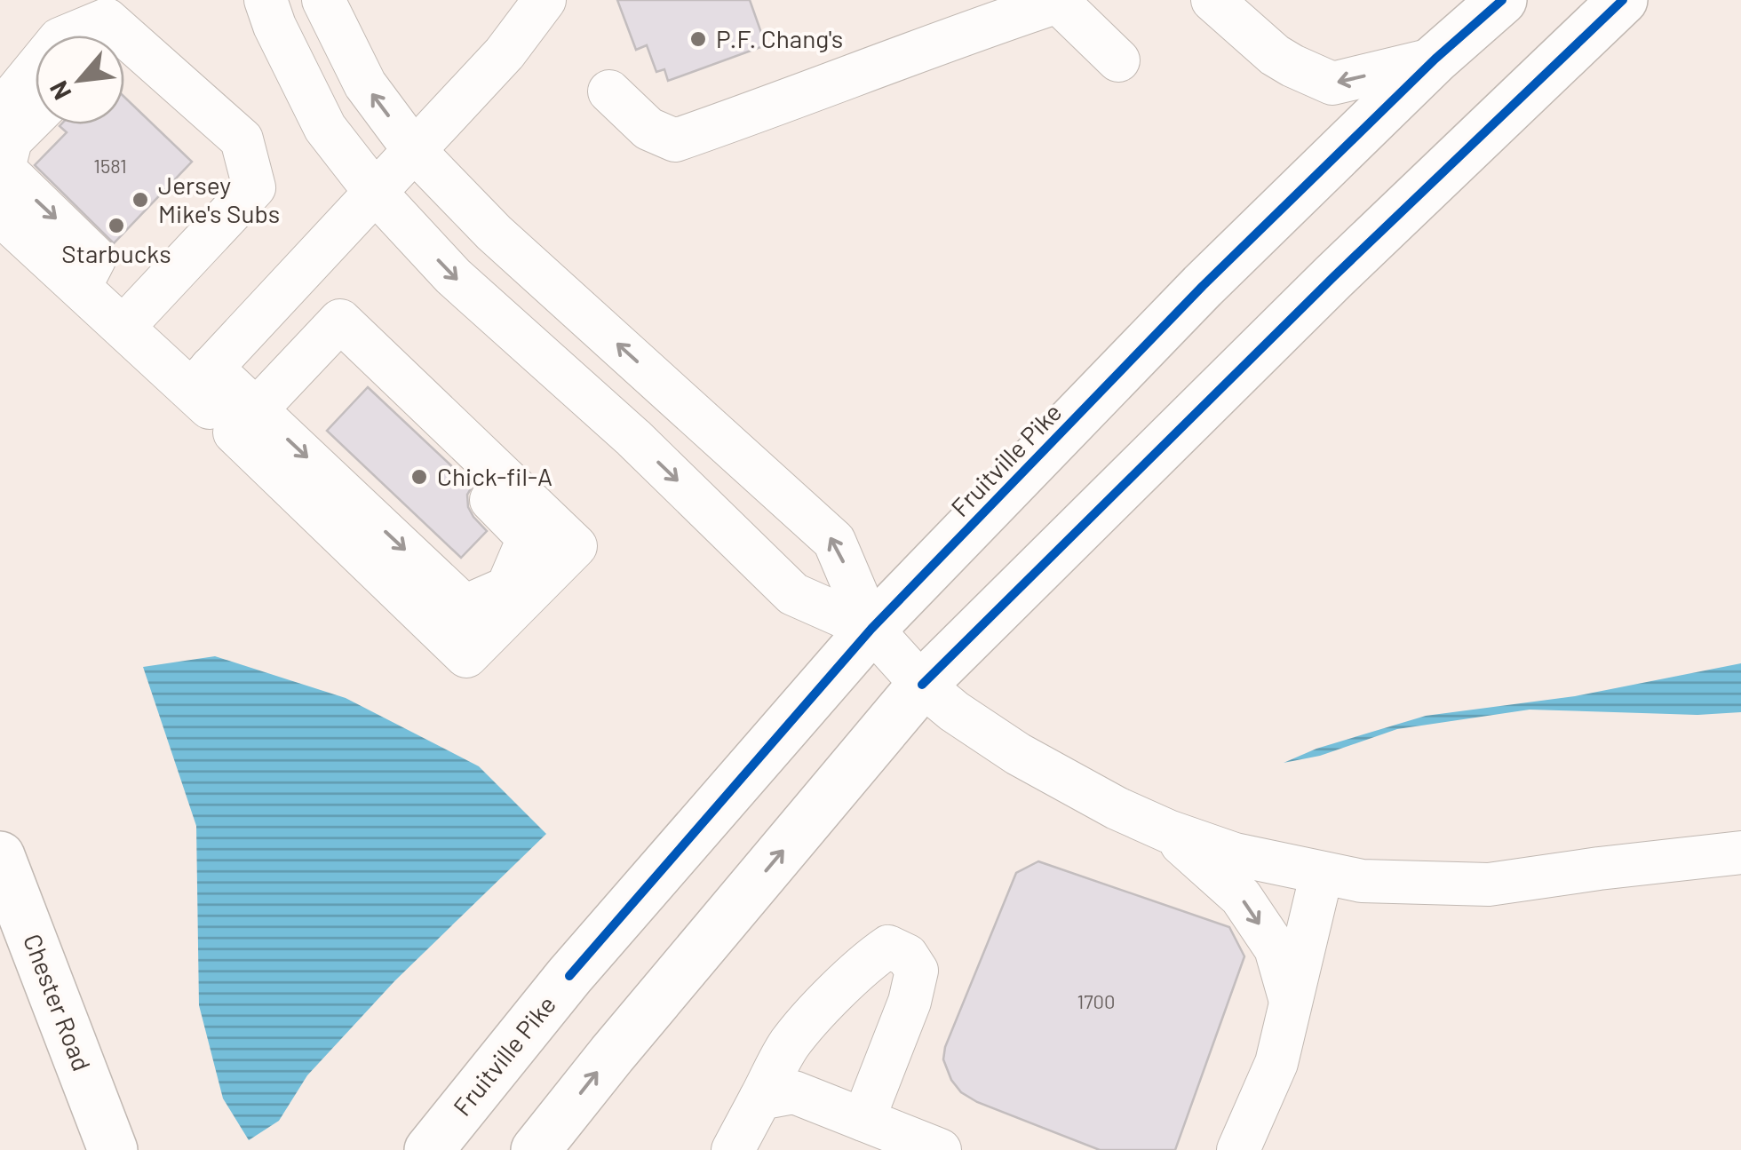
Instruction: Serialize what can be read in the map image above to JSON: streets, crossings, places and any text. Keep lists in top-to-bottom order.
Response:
{
  "streets": {
    "main road": ["Fruitville Pike", "Chester Road"]
  },
  "places": [
    "P.F. Chang's",
    "Jersey Mike's Subs",
    "Starbucks",
    "Chick-fil-A"
  ],
  "house_numbers": ["1581", "1700"],
  "north": "bottom left"
}
